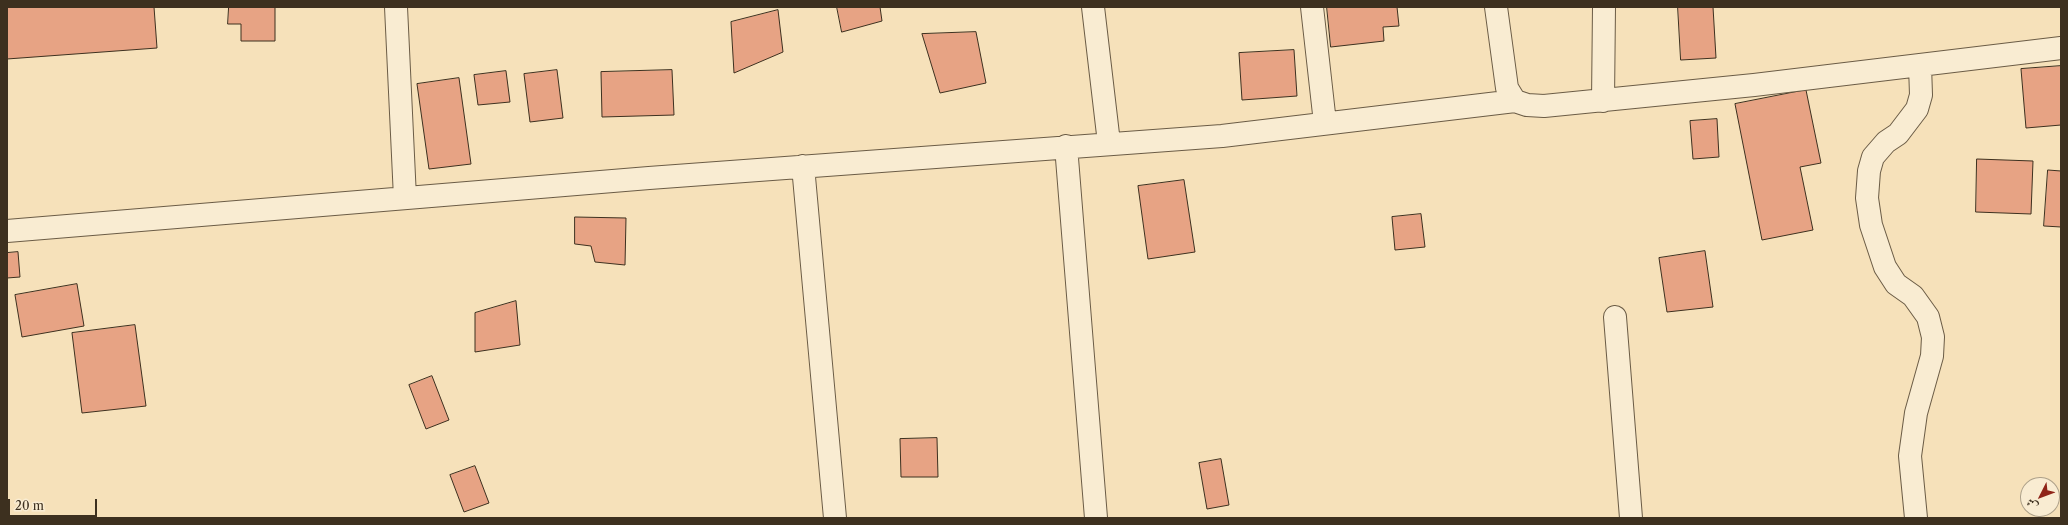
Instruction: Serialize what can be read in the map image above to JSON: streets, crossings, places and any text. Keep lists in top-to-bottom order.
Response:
{
  "scale_bar": "20 m",
  "north": "bottom left"
}
